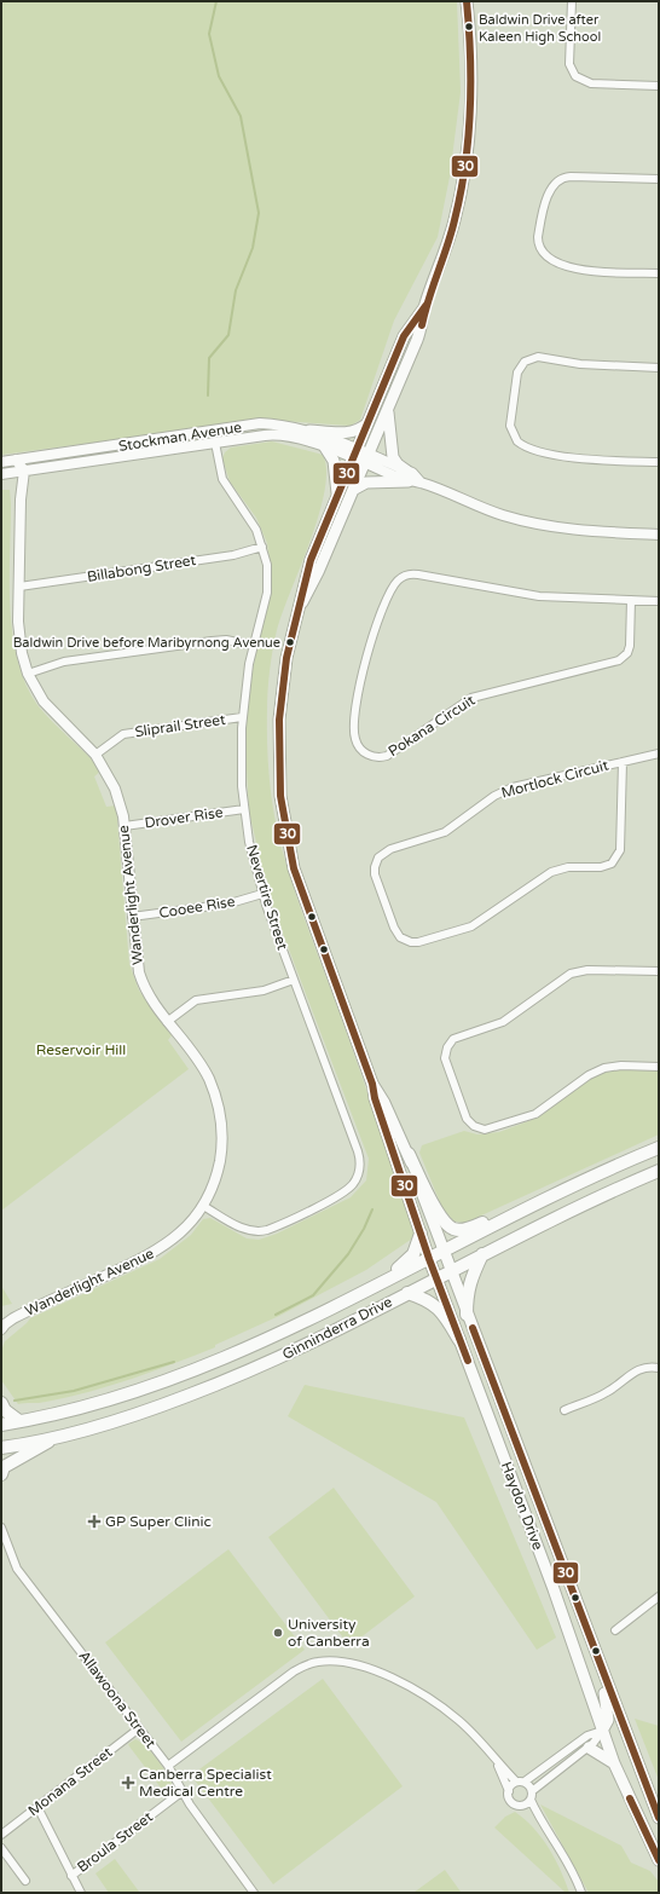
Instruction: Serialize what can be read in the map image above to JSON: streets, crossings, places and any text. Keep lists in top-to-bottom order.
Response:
{
  "streets": {
    "main road": ["Ginninderra Drive", "Haydon Drive"],
    "street": [
      "Stockman Avenue",
      "Billabong Street",
      "Sliprail Street",
      "Pokana Circuit",
      "Mortlock Circuit",
      "Drover Rise",
      "Wanderlight Avenue",
      "Nevertire Street",
      "Cooee Rise",
      "Allawoona Street",
      "Monana Street",
      "Broula Street"
    ]
  },
  "crossings": [
    ["Stockman Avenue", "Wanderlight Avenue"],
    ["Stockman Avenue", "Nevertire Street"],
    ["Billabong Street", "Wanderlight Avenue"],
    ["Billabong Street", "Nevertire Street"],
    ["Sliprail Street", "Wanderlight Avenue"],
    ["Sliprail Street", "Nevertire Street"],
    ["Drover Rise", "Wanderlight Avenue"],
    ["Drover Rise", "Nevertire Street"],
    ["Wanderlight Avenue", "Nevertire Street"],
    ["Wanderlight Avenue", "Cooee Rise"],
    ["Nevertire Street", "Cooee Rise"],
    ["Ginninderra Drive", "Haydon Drive"],
    ["Allawoona Street", "Monana Street"],
    ["Allawoona Street", "Broula Street"]
  ],
  "parks": ["Reservoir Hill"],
  "places": {
    "other": ["Baldwin Drive after Kaleen High School", "Baldwin Drive before Maribyrnong Avenue", "University of Canberra"],
    "health": ["GP Super Clinic", "Canberra Specialist Medical Centre"]
  },
  "lines": ["transit line 30"]
}
